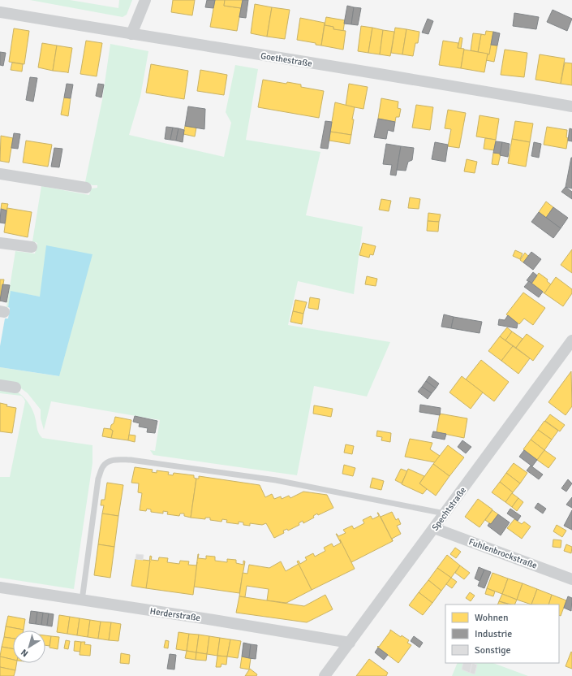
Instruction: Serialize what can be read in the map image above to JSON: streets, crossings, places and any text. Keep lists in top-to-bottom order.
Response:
{
  "streets": {
    "street": [
      "Goethestraße",
      "Spechtstraße",
      "Fuhlenbrockstraße",
      "Herderstraße"
    ]
  },
  "crossings": [
    ["Spechtstraße", "Fuhlenbrockstraße"],
    ["Spechtstraße", "Herderstraße"]
  ],
  "legend": ["Wohnen", "Industrie", "Sonstige"],
  "north": "bottom left"
}
